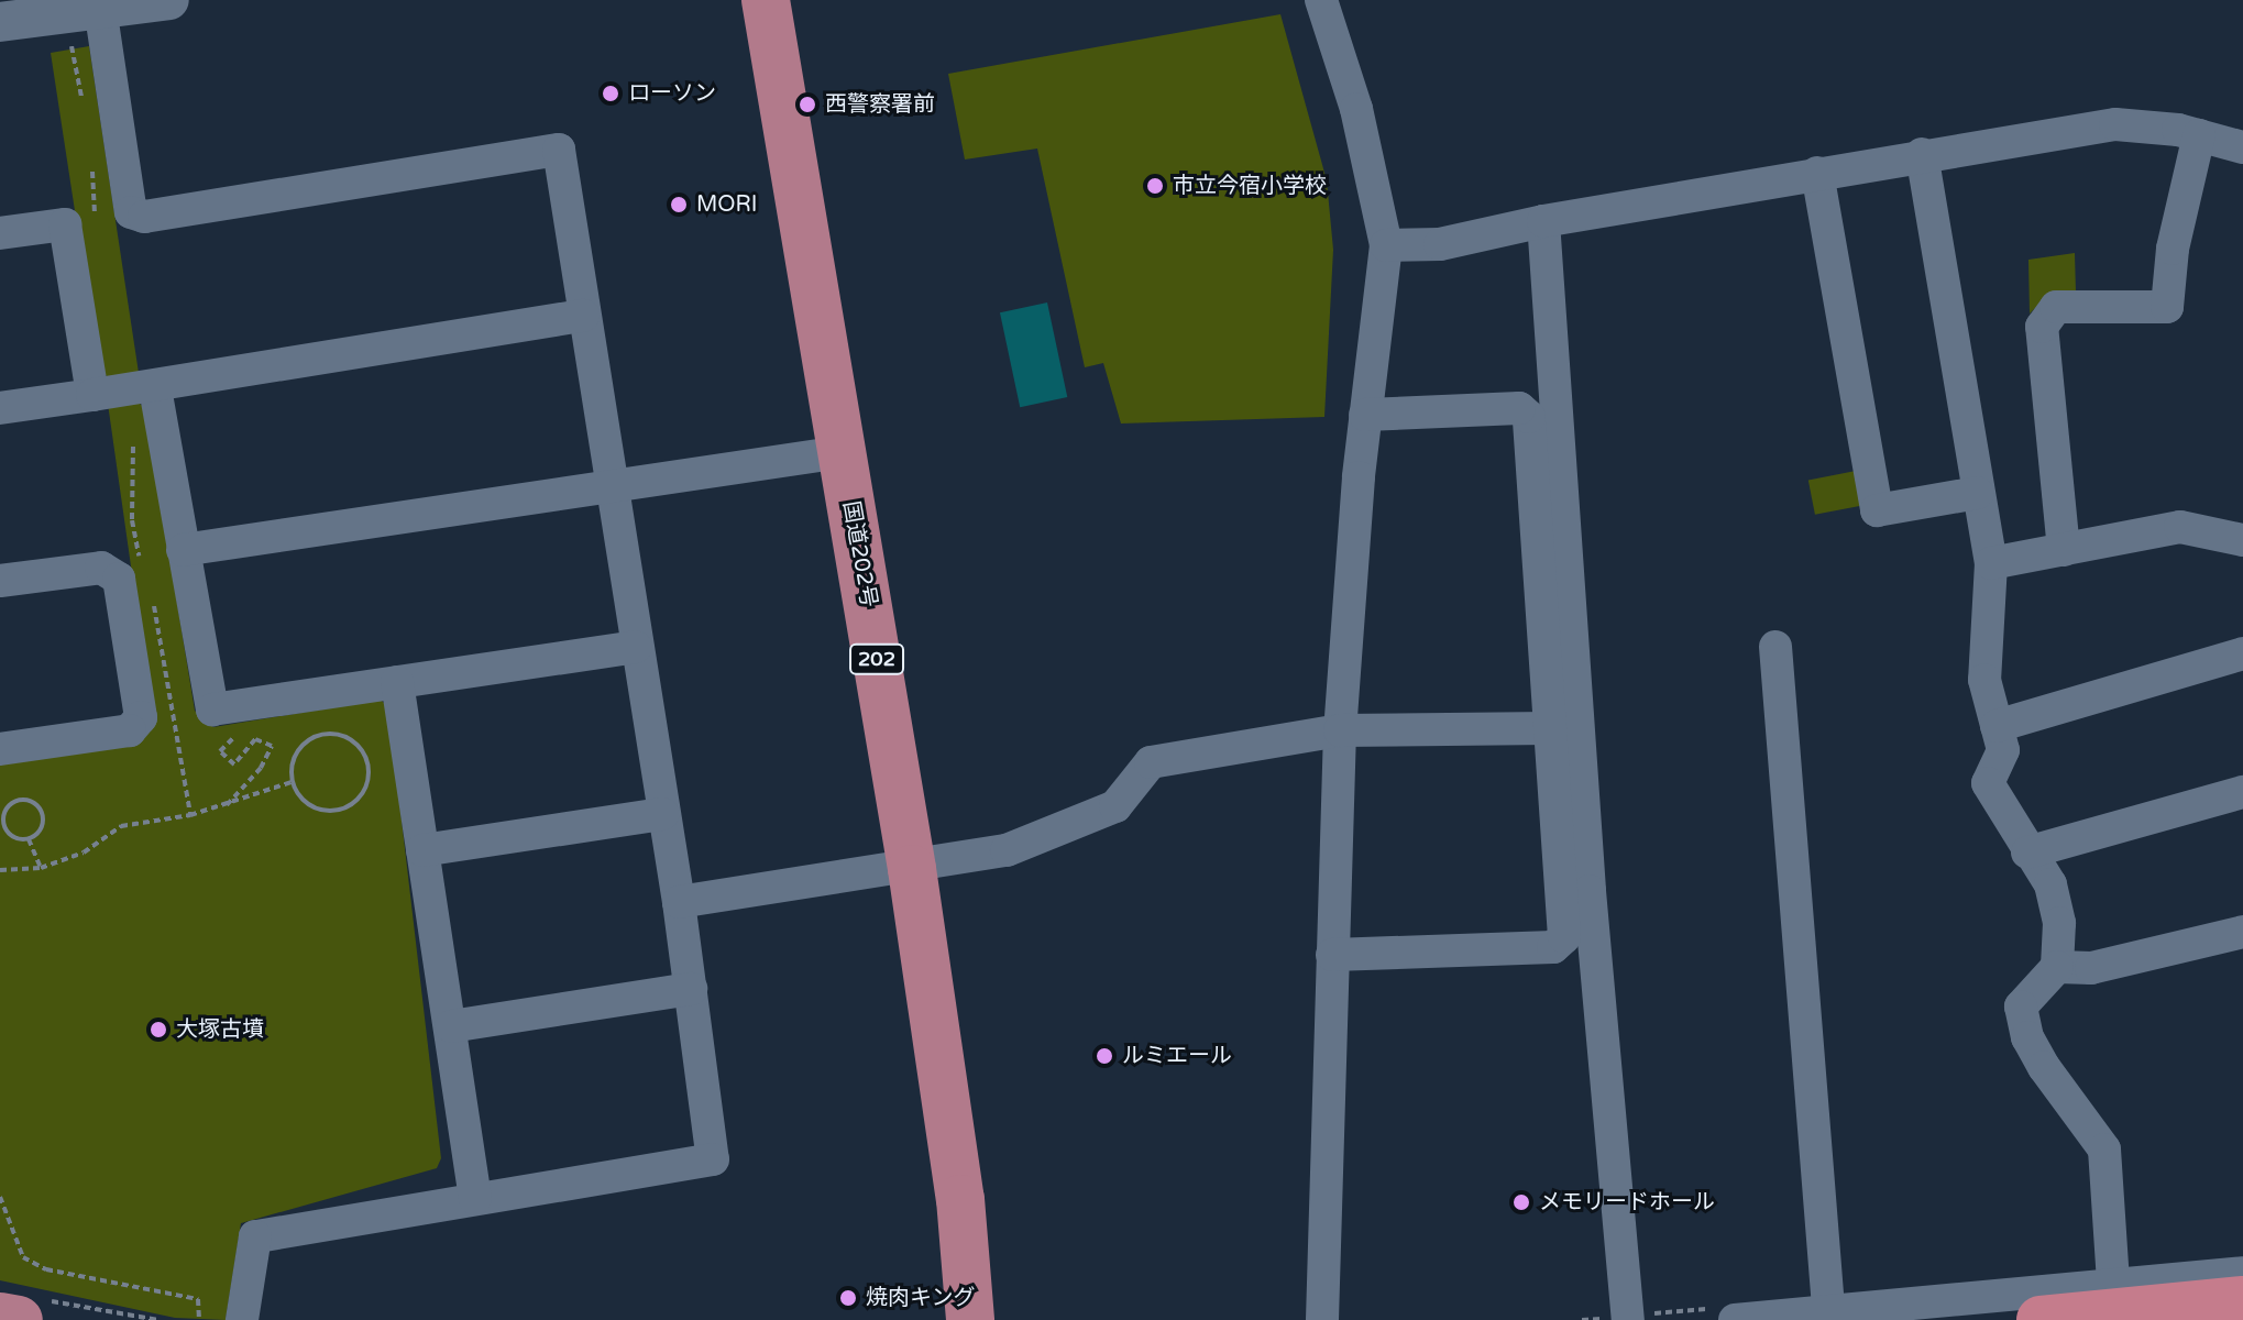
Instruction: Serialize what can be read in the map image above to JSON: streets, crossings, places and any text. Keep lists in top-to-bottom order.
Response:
{
  "streets": {
    "highway": ["国道202号", "202"]
  },
  "places": [
    "ローソン",
    "西警察署前",
    "市立今宿小学校",
    "MORI",
    "大塚古墳",
    "ルミエール",
    "メモリードホール",
    "焼肉キング"
  ]
}
